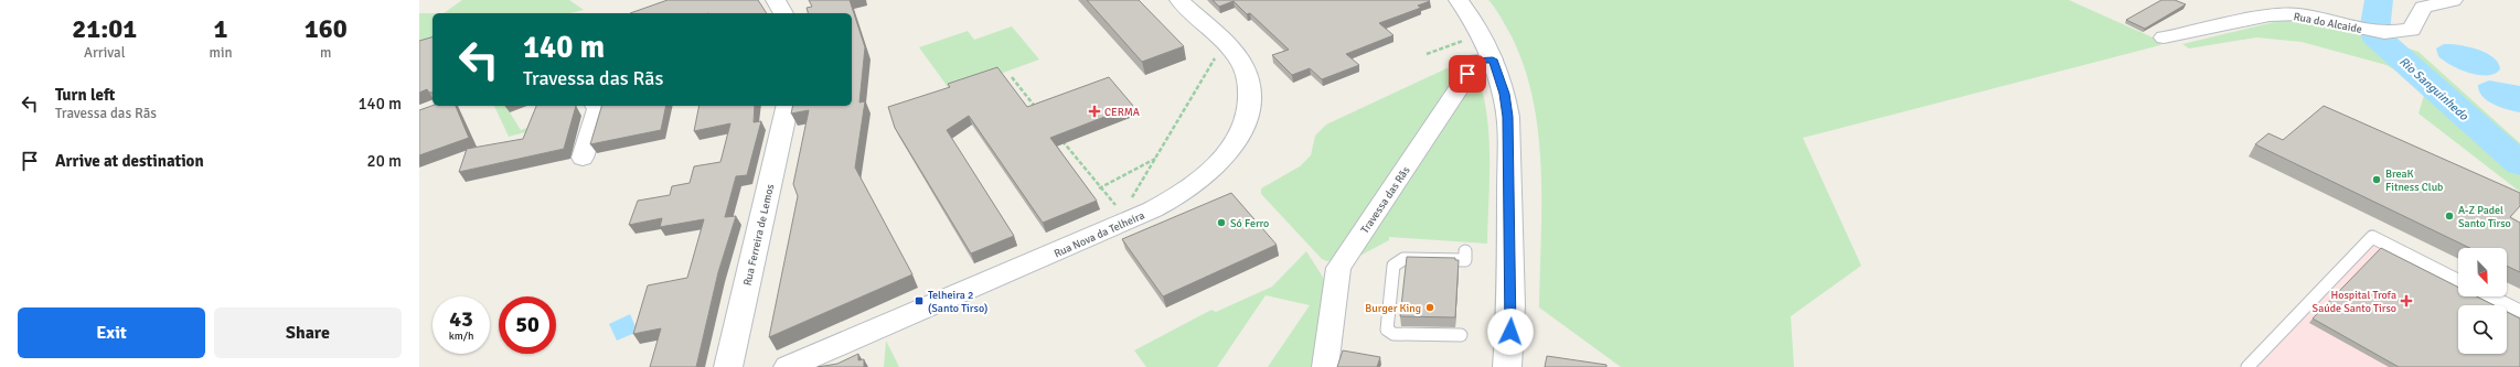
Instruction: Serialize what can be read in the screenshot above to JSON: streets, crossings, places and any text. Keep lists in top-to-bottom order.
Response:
{
  "streets": {
    "street": [
      "Rua do Alcaide",
      "Travessa das Rãs",
      "Rua Nova da Telheira",
      "Rua Ferreira de Lemos"
    ]
  },
  "water": ["Rio Sanguinhedo"],
  "places": {
    "health": ["CERMA", "Hospital Trofa Saúde Santo Tirso"],
    "other": [
      "BreaK Fitness Club",
      "A-Z Padel Santo Tirso",
      "Só Ferro",
      "Burger King"
    ],
    "transit": ["Telheira 2 (Santo Tirso)"]
  },
  "north": "bottom right",
  "page": {
    "eta": [
      "21:01",
      "Arrival",
      "1",
      "min",
      "160",
      "m"
    ],
    "turn": ["140 m", "Travessa das Rãs"],
    "list": [
      {
        "name": "Turn left",
        "note": "Travessa das Rãs",
        "value": "140 m"
      },
      {
        "name": "Arrive at destination",
        "value": "20 m"
      }
    ],
    "speed": "43 km/h",
    "limit": "50",
    "buttons": ["Exit", "Share"]
  }
}
